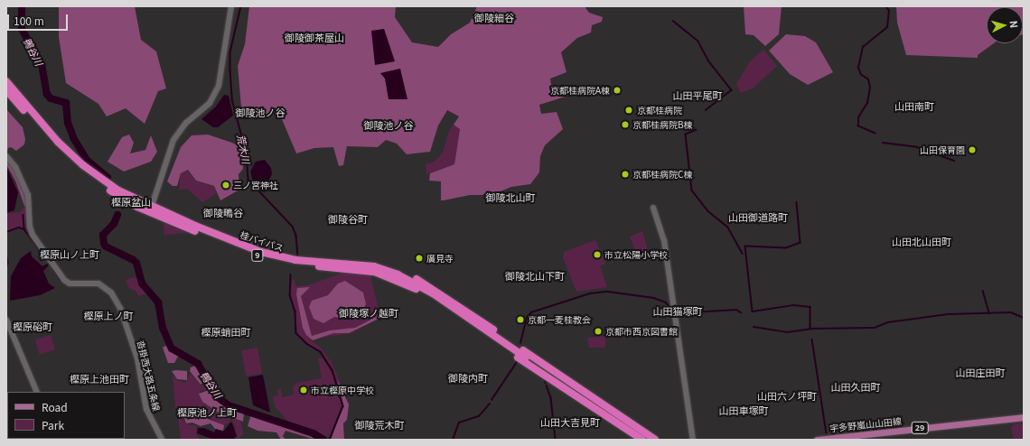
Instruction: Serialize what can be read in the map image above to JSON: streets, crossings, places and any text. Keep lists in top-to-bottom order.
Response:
{
  "streets": {
    "highway": ["桂バイパス", "9"],
    "main road": ["宇多野嵐山山田線", "29"],
    "street": ["沓掛西大路五条線"]
  },
  "crossings": [
    ["桂バイパス", "9"]
  ],
  "districts": [
    "御陵細谷",
    "御陵御茶屋山",
    "山田平尾町",
    "山田南町",
    "御陵池ノ谷",
    "御陵池ノ谷",
    "御陵北山町",
    "樫原盆山",
    "御陵鴫谷",
    "山田御道路町",
    "御陵谷町",
    "山田北山田町",
    "樫原山ノ上町",
    "御陵北山下町",
    "山田猫塚町",
    "御陵塚ノ越町",
    "樫原上ノ町",
    "樫原硲町",
    "樫原蛸田町",
    "山田庄田町",
    "御陵内町",
    "樫原上池田町",
    "山田久田町",
    "山田六ノ坪町",
    "山田車塚町",
    "樫原池ノ上町",
    "山田大吉見町",
    "御陵荒木町"
  ],
  "water": ["鴨谷川", "荒木川"],
  "places": [
    "京都桂病院A棟",
    "京都桂病院",
    "京都桂病院B棟",
    "山田保育園",
    "京都桂病院C棟",
    "三ノ宮神社",
    "市立松陽小学校",
    "廣見寺",
    "京都一麦桂教会",
    "京都市西京図書館",
    "市立樫原中学校"
  ],
  "legend": ["Road", "Park"],
  "scale_bar": "100 m",
  "north": "right"
}
